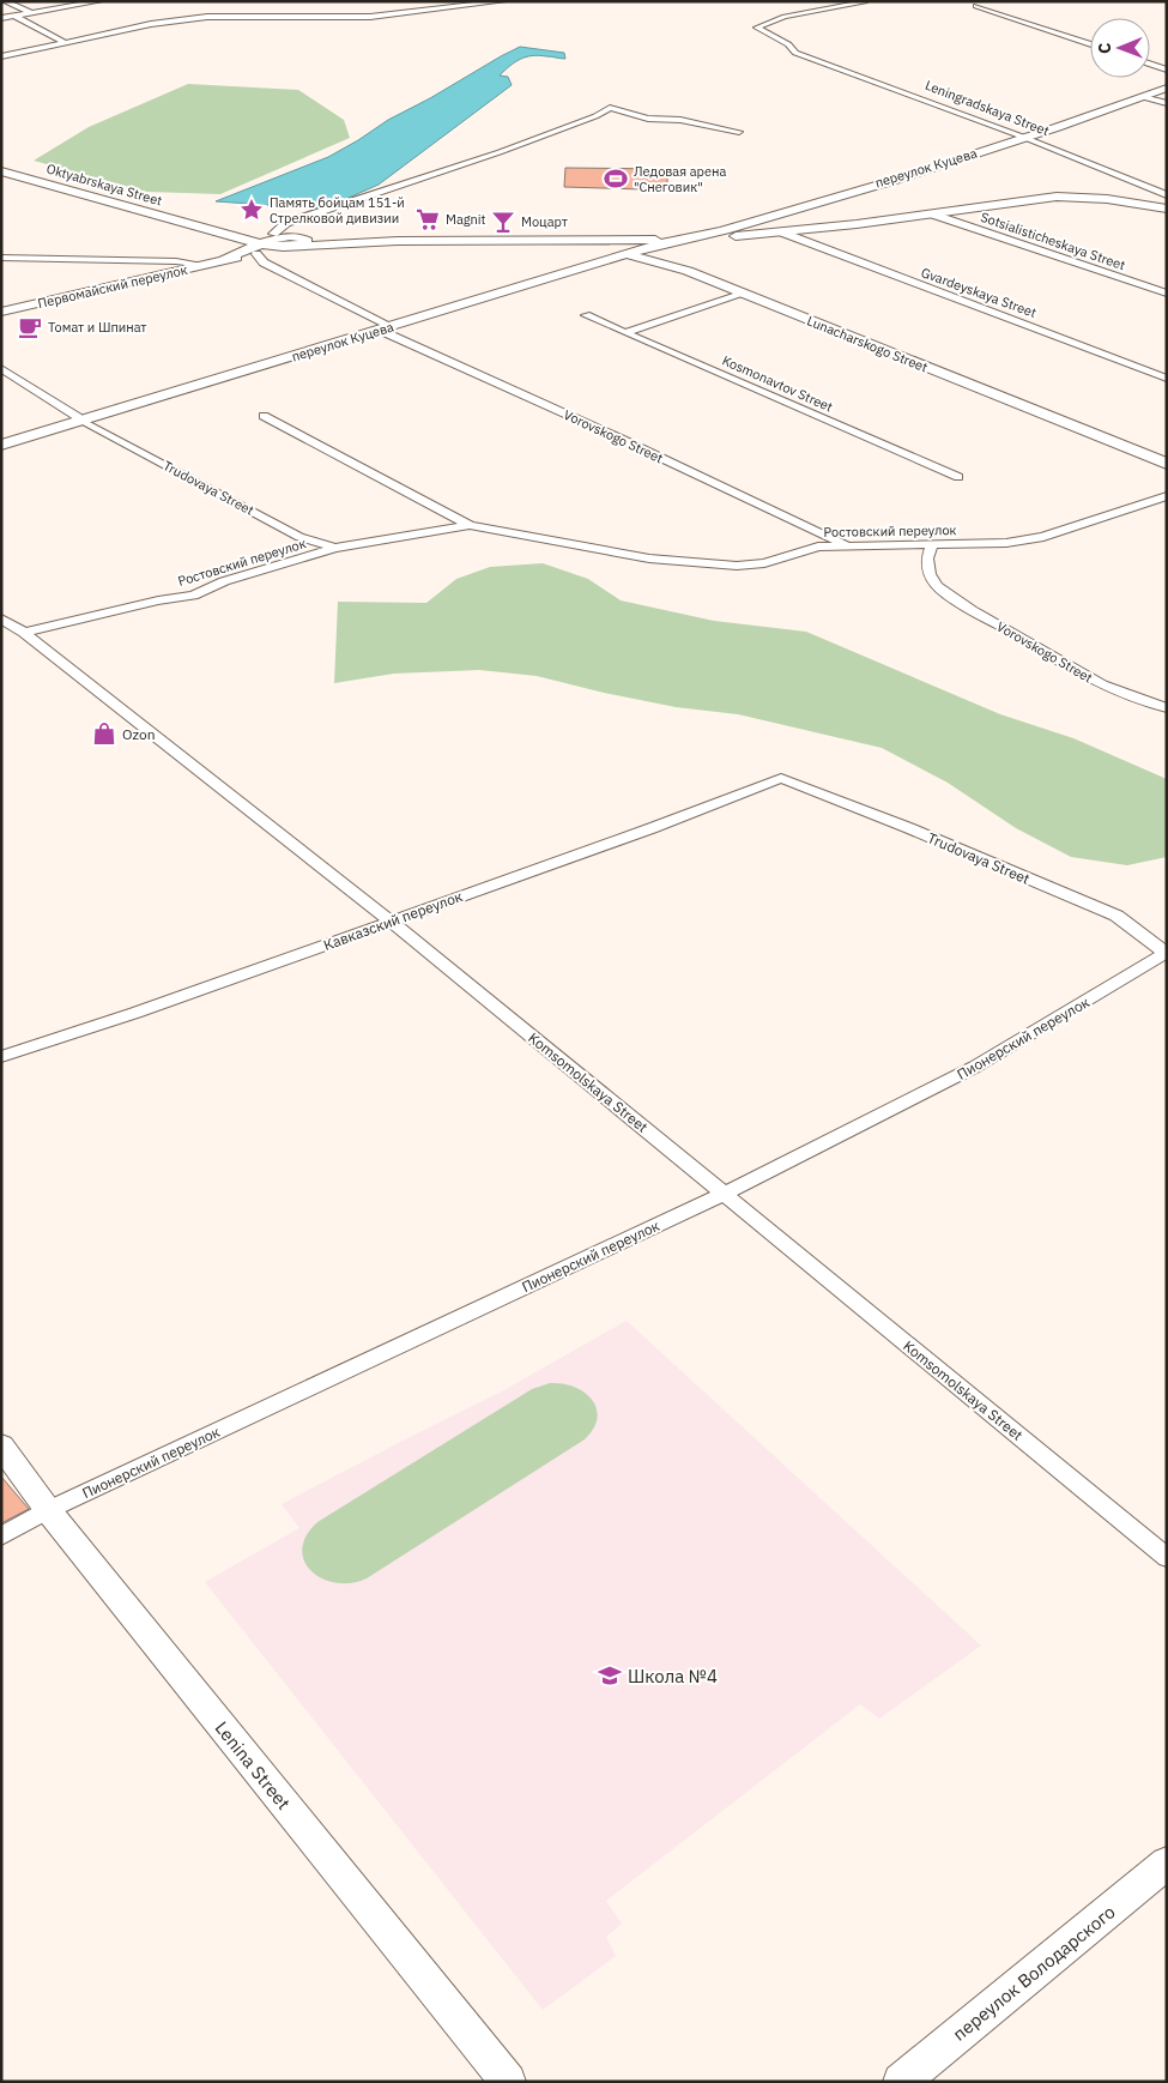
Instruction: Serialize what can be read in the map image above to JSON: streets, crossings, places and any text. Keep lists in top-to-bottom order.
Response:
{
  "streets": {
    "street": [
      "Leningradskaya Street",
      "переулок Куцева",
      "Oktyabrskaya Street",
      "Sotsialisticheskaya Street",
      "Первомайский переулок",
      "Gvardeyskaya Street",
      "Lunacharskogo Street",
      "Kosmonavtov Street",
      "Vorovskogo Street",
      "Trudovaya Street",
      "Ростовский переулок",
      "Кавказский переулок",
      "Пионерский переулок",
      "Komsomolskaya Street",
      "Lenina Street",
      "переулок Володарского"
    ]
  },
  "crossings": [
    ["Leningradskaya Street", "переулок Куцева"],
    ["переулок Куцева", "Sotsialisticheskaya Street"],
    ["переулок Куцева", "Первомайский переулок"],
    ["переулок Куцева", "Gvardeyskaya Street"],
    ["переулок Куцева", "Lunacharskogo Street"],
    ["переулок Куцева", "Vorovskogo Street"],
    ["переулок Куцева", "Trudovaya Street"],
    ["Oktyabrskaya Street", "Первомайский переулок"],
    ["Первомайский переулок", "Lunacharskogo Street"],
    ["Первомайский переулок", "Vorovskogo Street"],
    ["Vorovskogo Street", "Ростовский переулок"],
    ["Trudovaya Street", "Ростовский переулок"],
    ["Trudovaya Street", "Кавказский переулок"],
    ["Trudovaya Street", "Пионерский переулок"],
    ["Ростовский переулок", "Komsomolskaya Street"],
    ["Кавказский переулок", "Komsomolskaya Street"],
    ["Пионерский переулок", "Komsomolskaya Street"],
    ["Пионерский переулок", "Lenina Street"]
  ],
  "places": {
    "sports": ["Ледовая арена \"Снеговик\""],
    "place": ["Память бойцам 151-й Стрелковой дивизии"],
    "supermarket": ["Magnit"],
    "bar": ["Моцарт"],
    "cafe": ["Томат и Шпинат"],
    "shop": ["Ozon"],
    "school or university": ["Школа №4"]
  },
  "north": "left"
}
